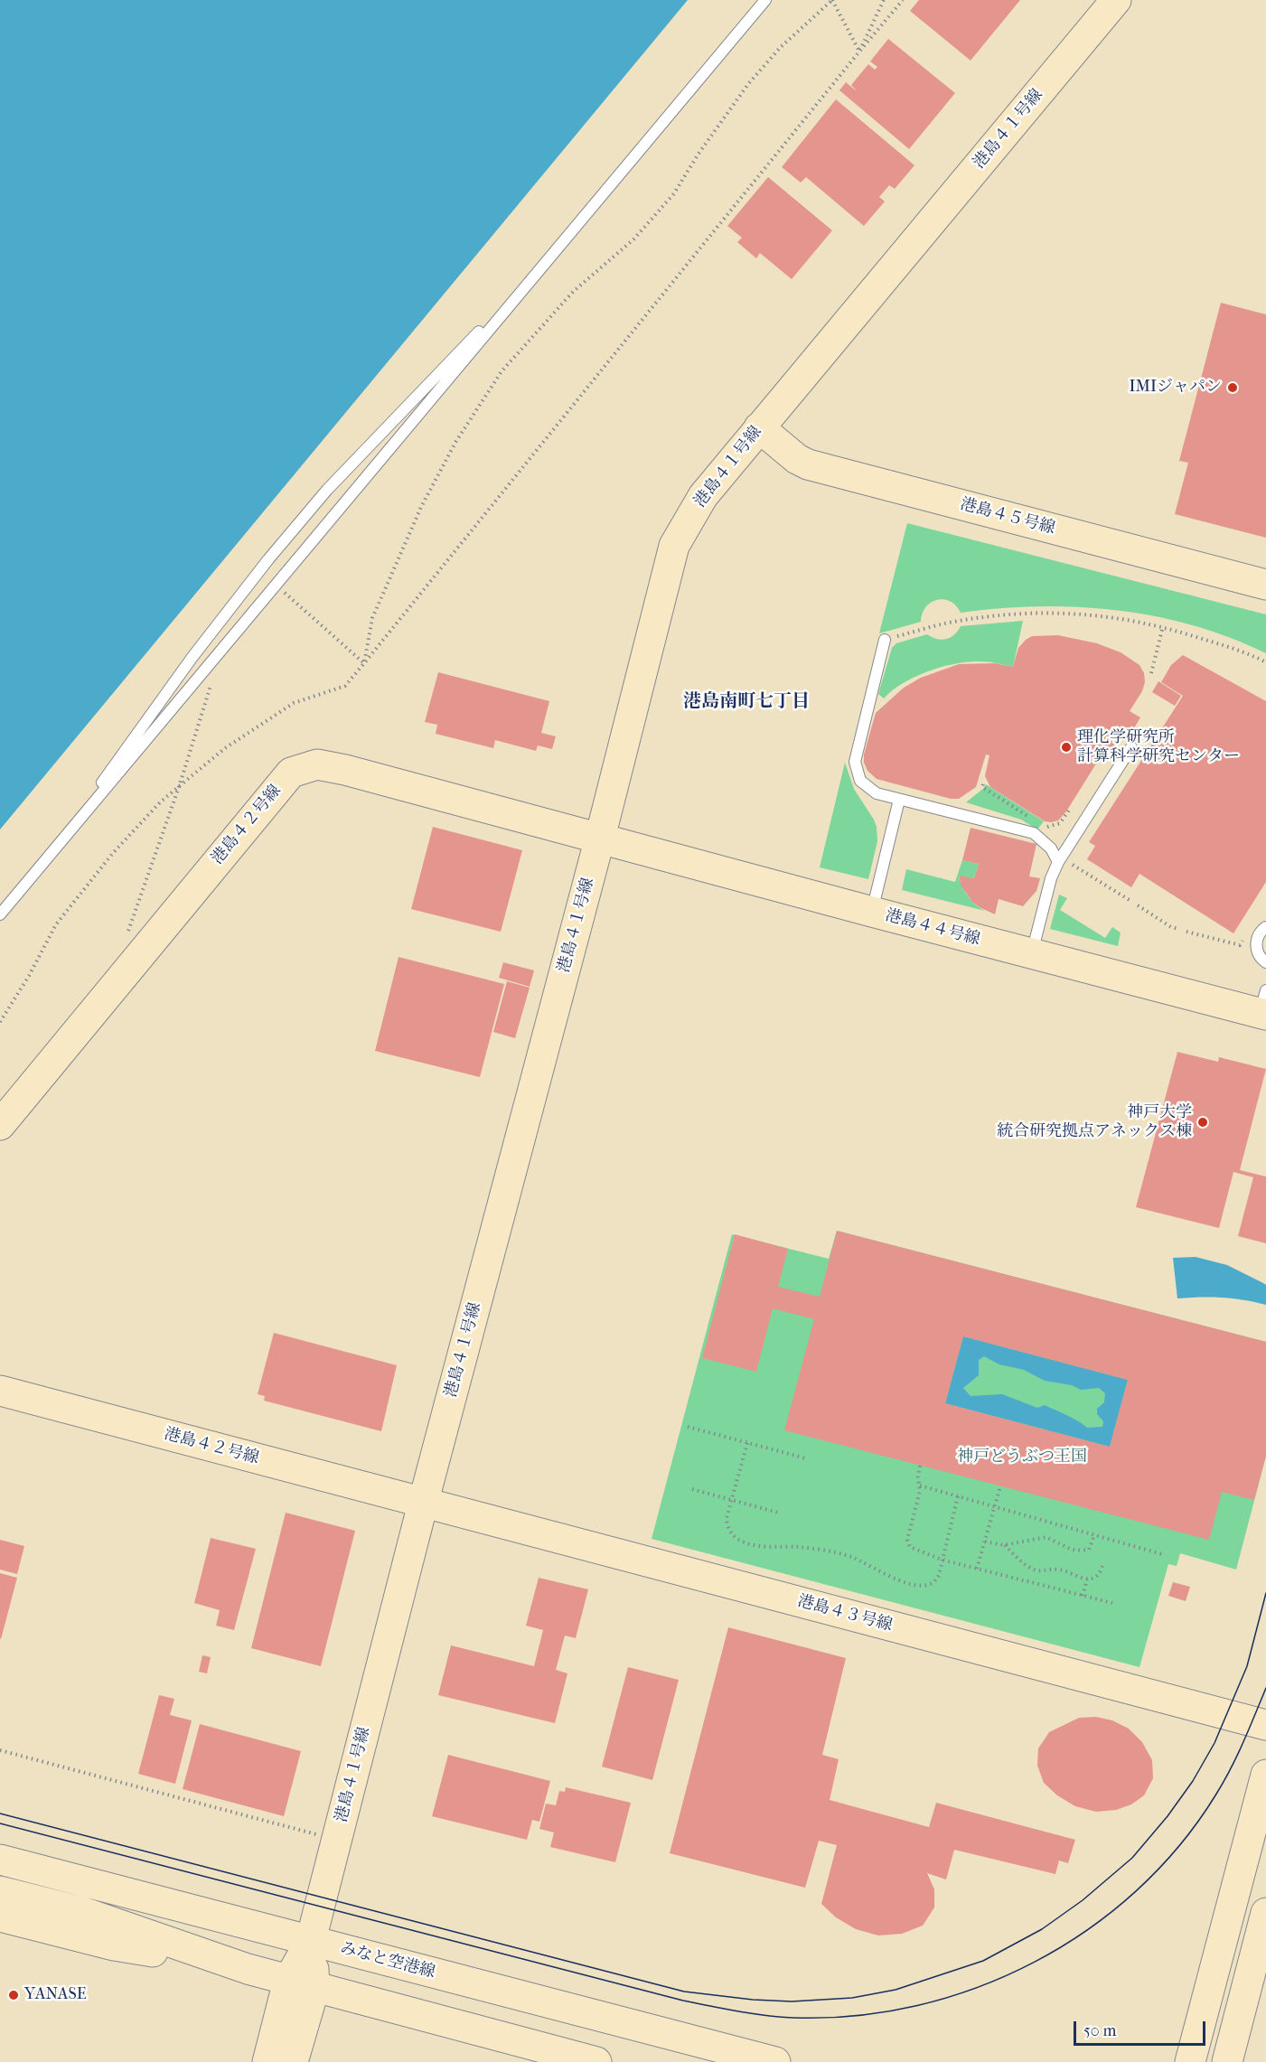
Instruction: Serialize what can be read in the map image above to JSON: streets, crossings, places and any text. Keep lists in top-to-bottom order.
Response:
{
  "streets": {
    "street": [
      "港島４１号線",
      "港島４５号線",
      "港島４２号線",
      "港島４４号線",
      "港島４３号線",
      "みなと空港線"
    ]
  },
  "crossings": [
    ["港島４１号線", "港島４５号線"],
    ["港島４１号線", "港島４２号線"],
    ["港島４１号線", "港島４４号線"],
    ["港島４１号線", "港島４３号線"],
    ["港島４１号線", "みなと空港線"],
    ["港島４２号線", "港島４４号線"],
    ["港島４２号線", "港島４３号線"]
  ],
  "districts": ["港島南町七丁目"],
  "parks": ["神戸どうぶつ王国"],
  "places": [
    "IMIジャパン",
    "理化学研究所 計算科学研究センター",
    "神戸大学 統合研究拠点アネックス棟",
    "YANASE"
  ],
  "scale_bar": "50 m"
}
